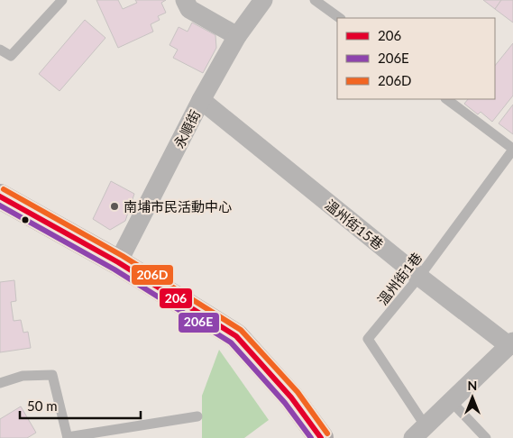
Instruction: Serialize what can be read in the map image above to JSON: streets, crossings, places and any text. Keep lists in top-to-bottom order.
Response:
{
  "streets": {
    "street": ["永順街", "溫州街15巷"],
    "lane": ["溫州街1巷"]
  },
  "crossings": [
    ["永順街", "溫州街15巷"],
    ["溫州街15巷", "溫州街1巷"]
  ],
  "places": ["南埔市民活動中心"],
  "lines": ["transit line 206D", "transit line 206", "transit line 206E"],
  "legend": ["206", "206E", "206D"],
  "scale_bar": "50 m",
  "north": "top"
}
